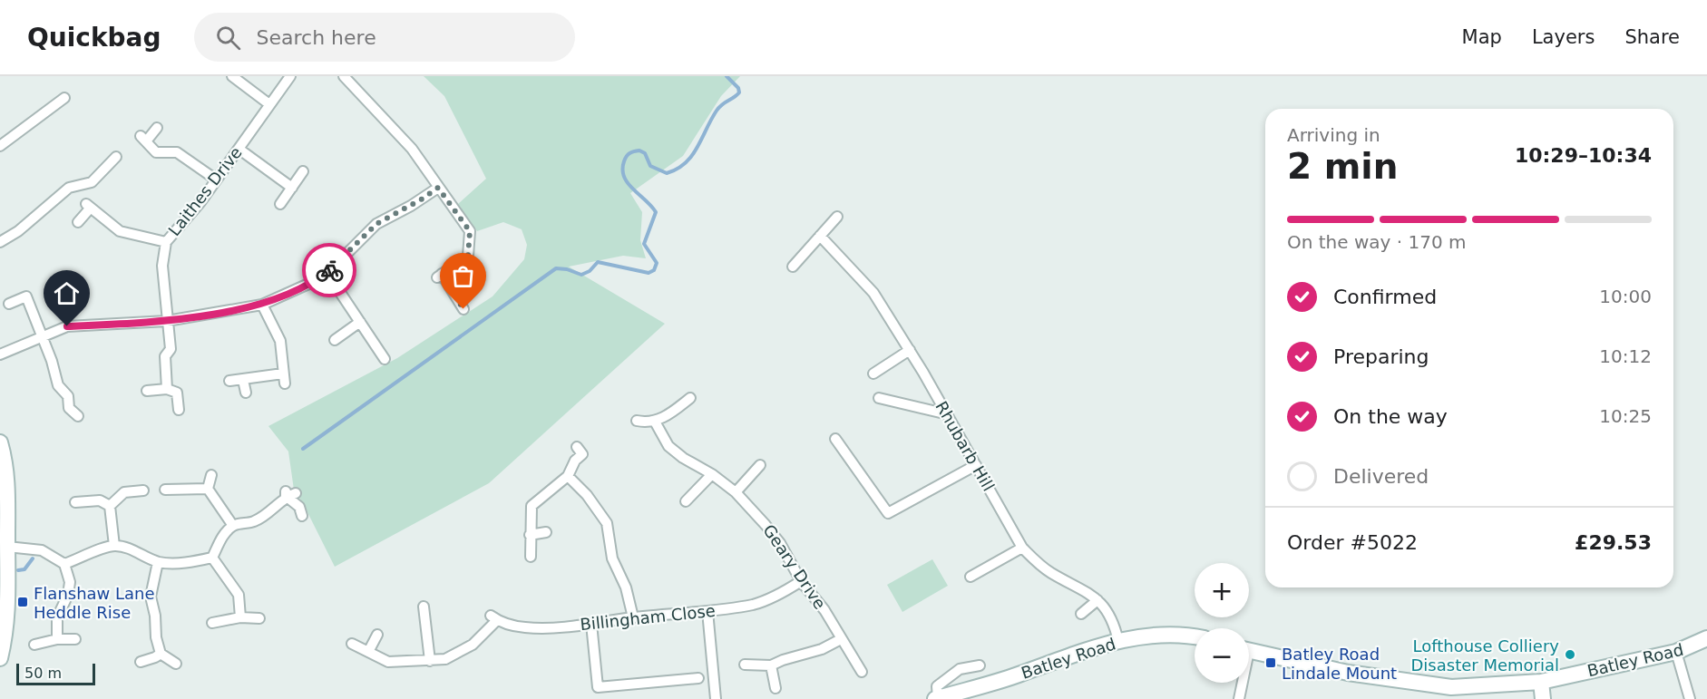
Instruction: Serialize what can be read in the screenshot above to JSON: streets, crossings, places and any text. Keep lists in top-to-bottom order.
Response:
{
  "streets": {
    "street": [
      "Laithes Drive",
      "Rhubarb Hill",
      "Geary Drive",
      "Billingham Close",
      "Batley Road"
    ]
  },
  "crossings": [
    ["Rhubarb Hill", "Batley Road"],
    ["Geary Drive", "Billingham Close"]
  ],
  "places": {
    "transit": ["Flanshaw Lane Heddle Rise", "Batley Road Lindale Mount"],
    "other": ["Lofthouse Colliery Disaster Memorial"]
  },
  "scale_bar": "50 m",
  "page": {
    "header": "Quickbag",
    "search": "Search here",
    "nav": ["Map", "Layers", "Share"],
    "heading": ["2 min", "Arriving in", "10:29–10:34"],
    "panel": ["Order #5022", "£29.53"],
    "bar": "On the way · 170 m",
    "list": [
      ["Confirmed", "10:00"],
      ["Preparing", "10:12"],
      ["On the way", "10:25"],
      "Delivered"
    ],
    "map_buttons": ["+", "−"],
    "scale": "50 m"
  }
}
